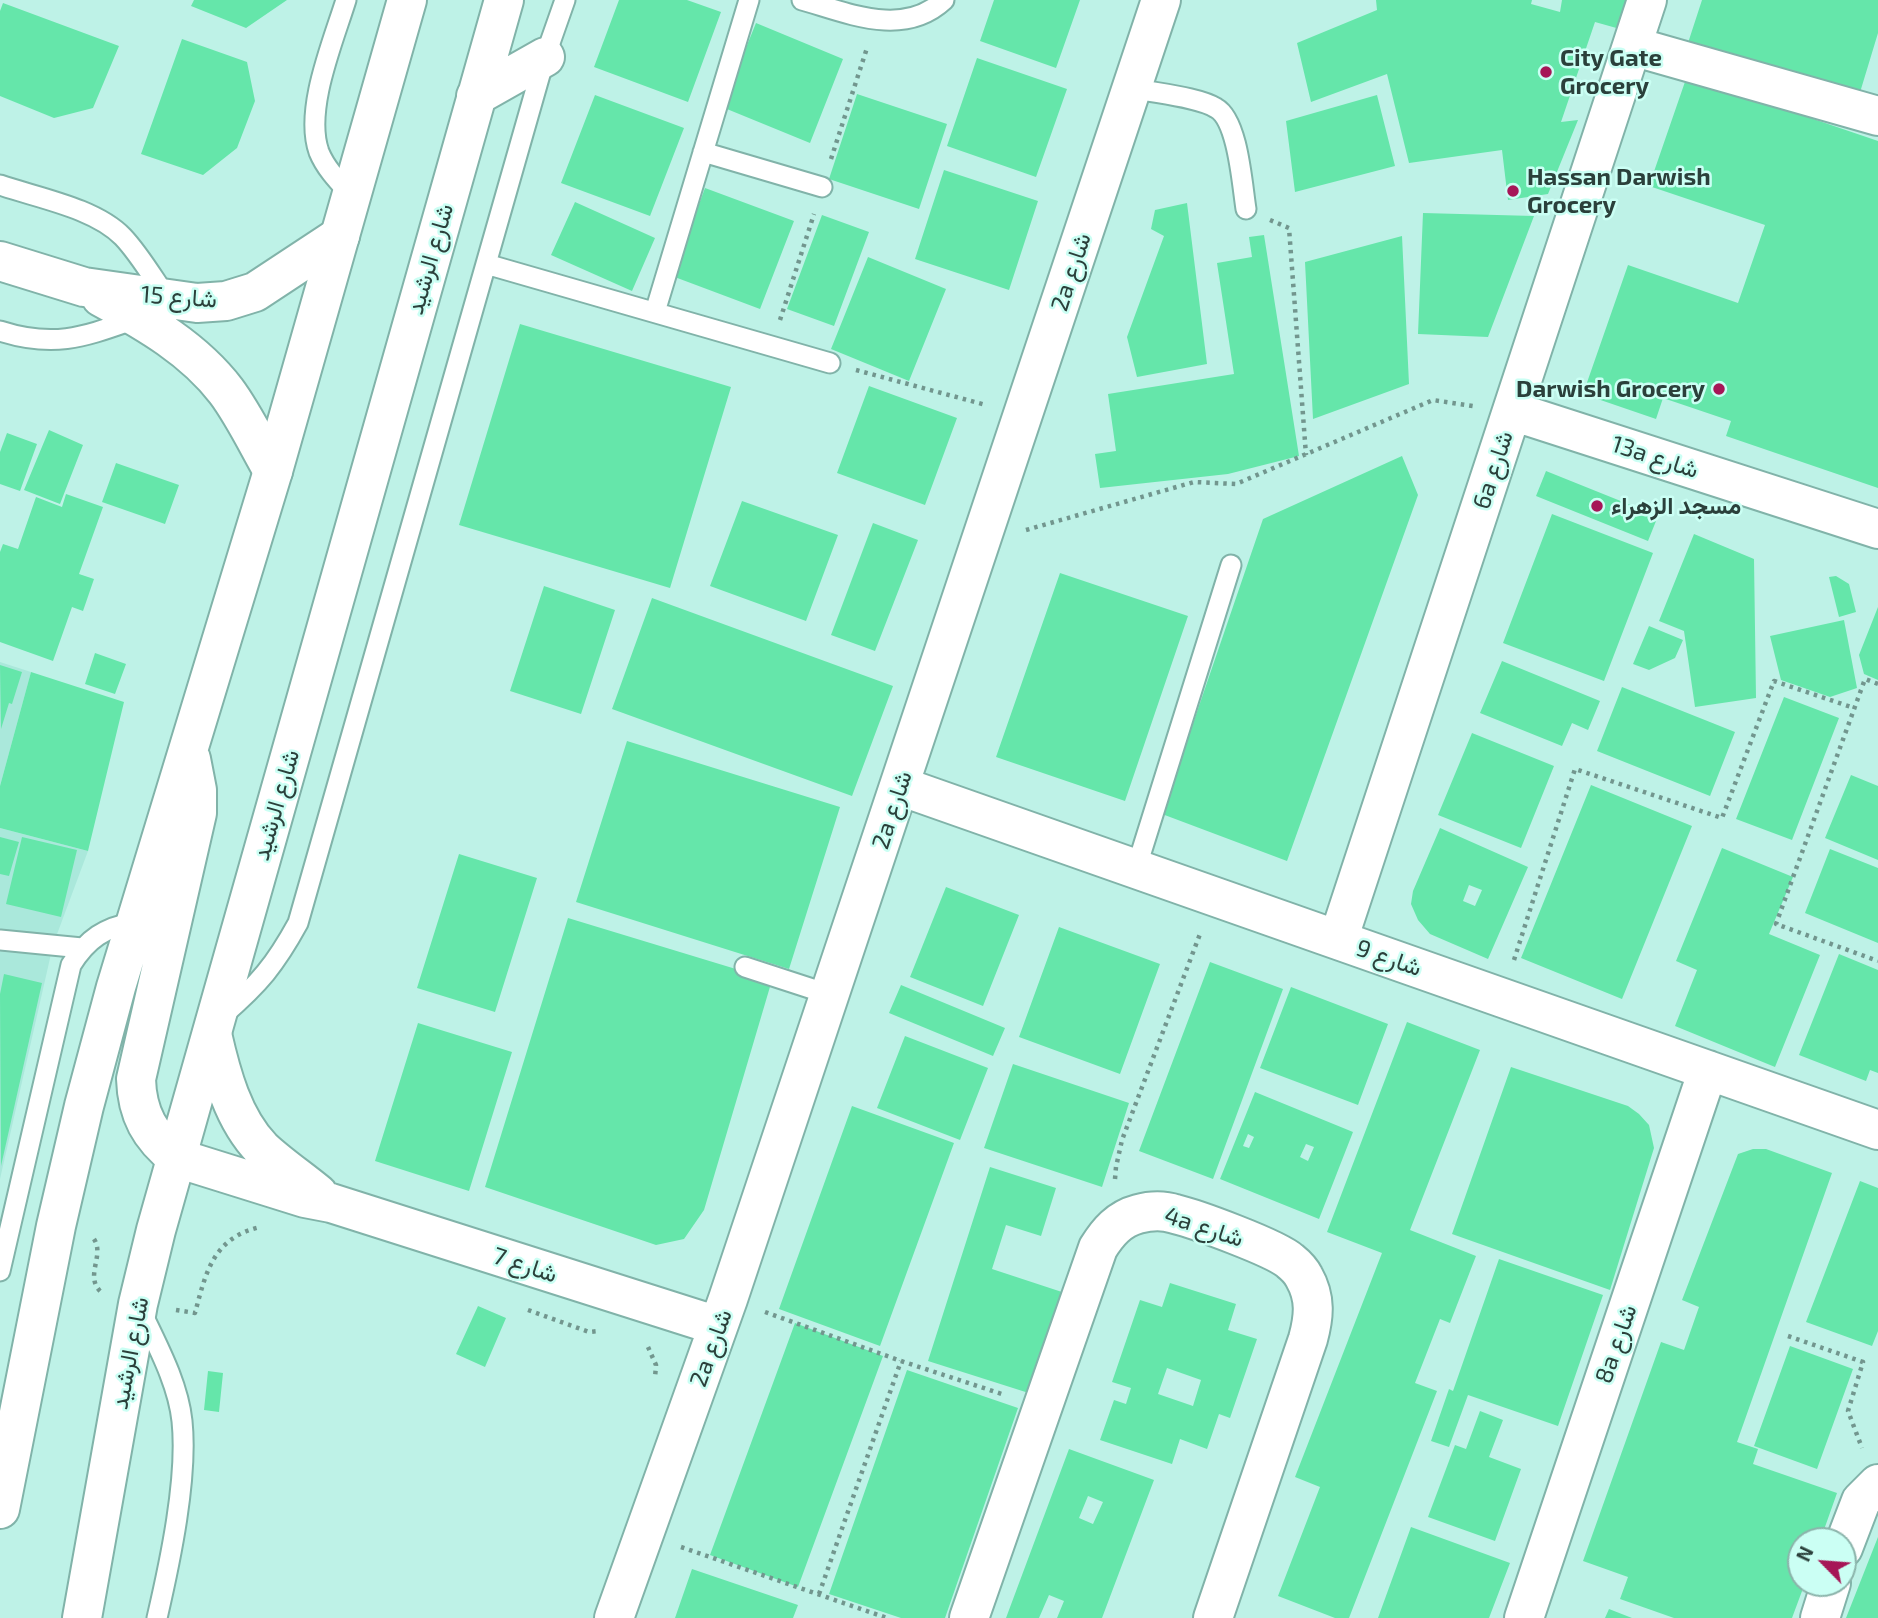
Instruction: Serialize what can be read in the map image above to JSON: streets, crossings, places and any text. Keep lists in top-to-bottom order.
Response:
{
  "streets": {
    "street": [
      "شارع الرشيد",
      "2a شارع",
      "شارع 15",
      "13a شارع",
      "6a شارع",
      "شارع 9",
      "4a شارع",
      "شارع 7",
      "8a شارع"
    ]
  },
  "crossings": [
    ["شارع الرشيد", "شارع 7"],
    ["2a شارع", "شارع 9"],
    ["2a شارع", "شارع 7"],
    ["13a شارع", "6a شارع"],
    ["6a شارع", "شارع 9"],
    ["شارع 9", "8a شارع"]
  ],
  "places": [
    "City Gate Grocery",
    "Hassan Darwish Grocery",
    "Darwish Grocery",
    "مسجد الزهراء"
  ],
  "north": "top left"
}
